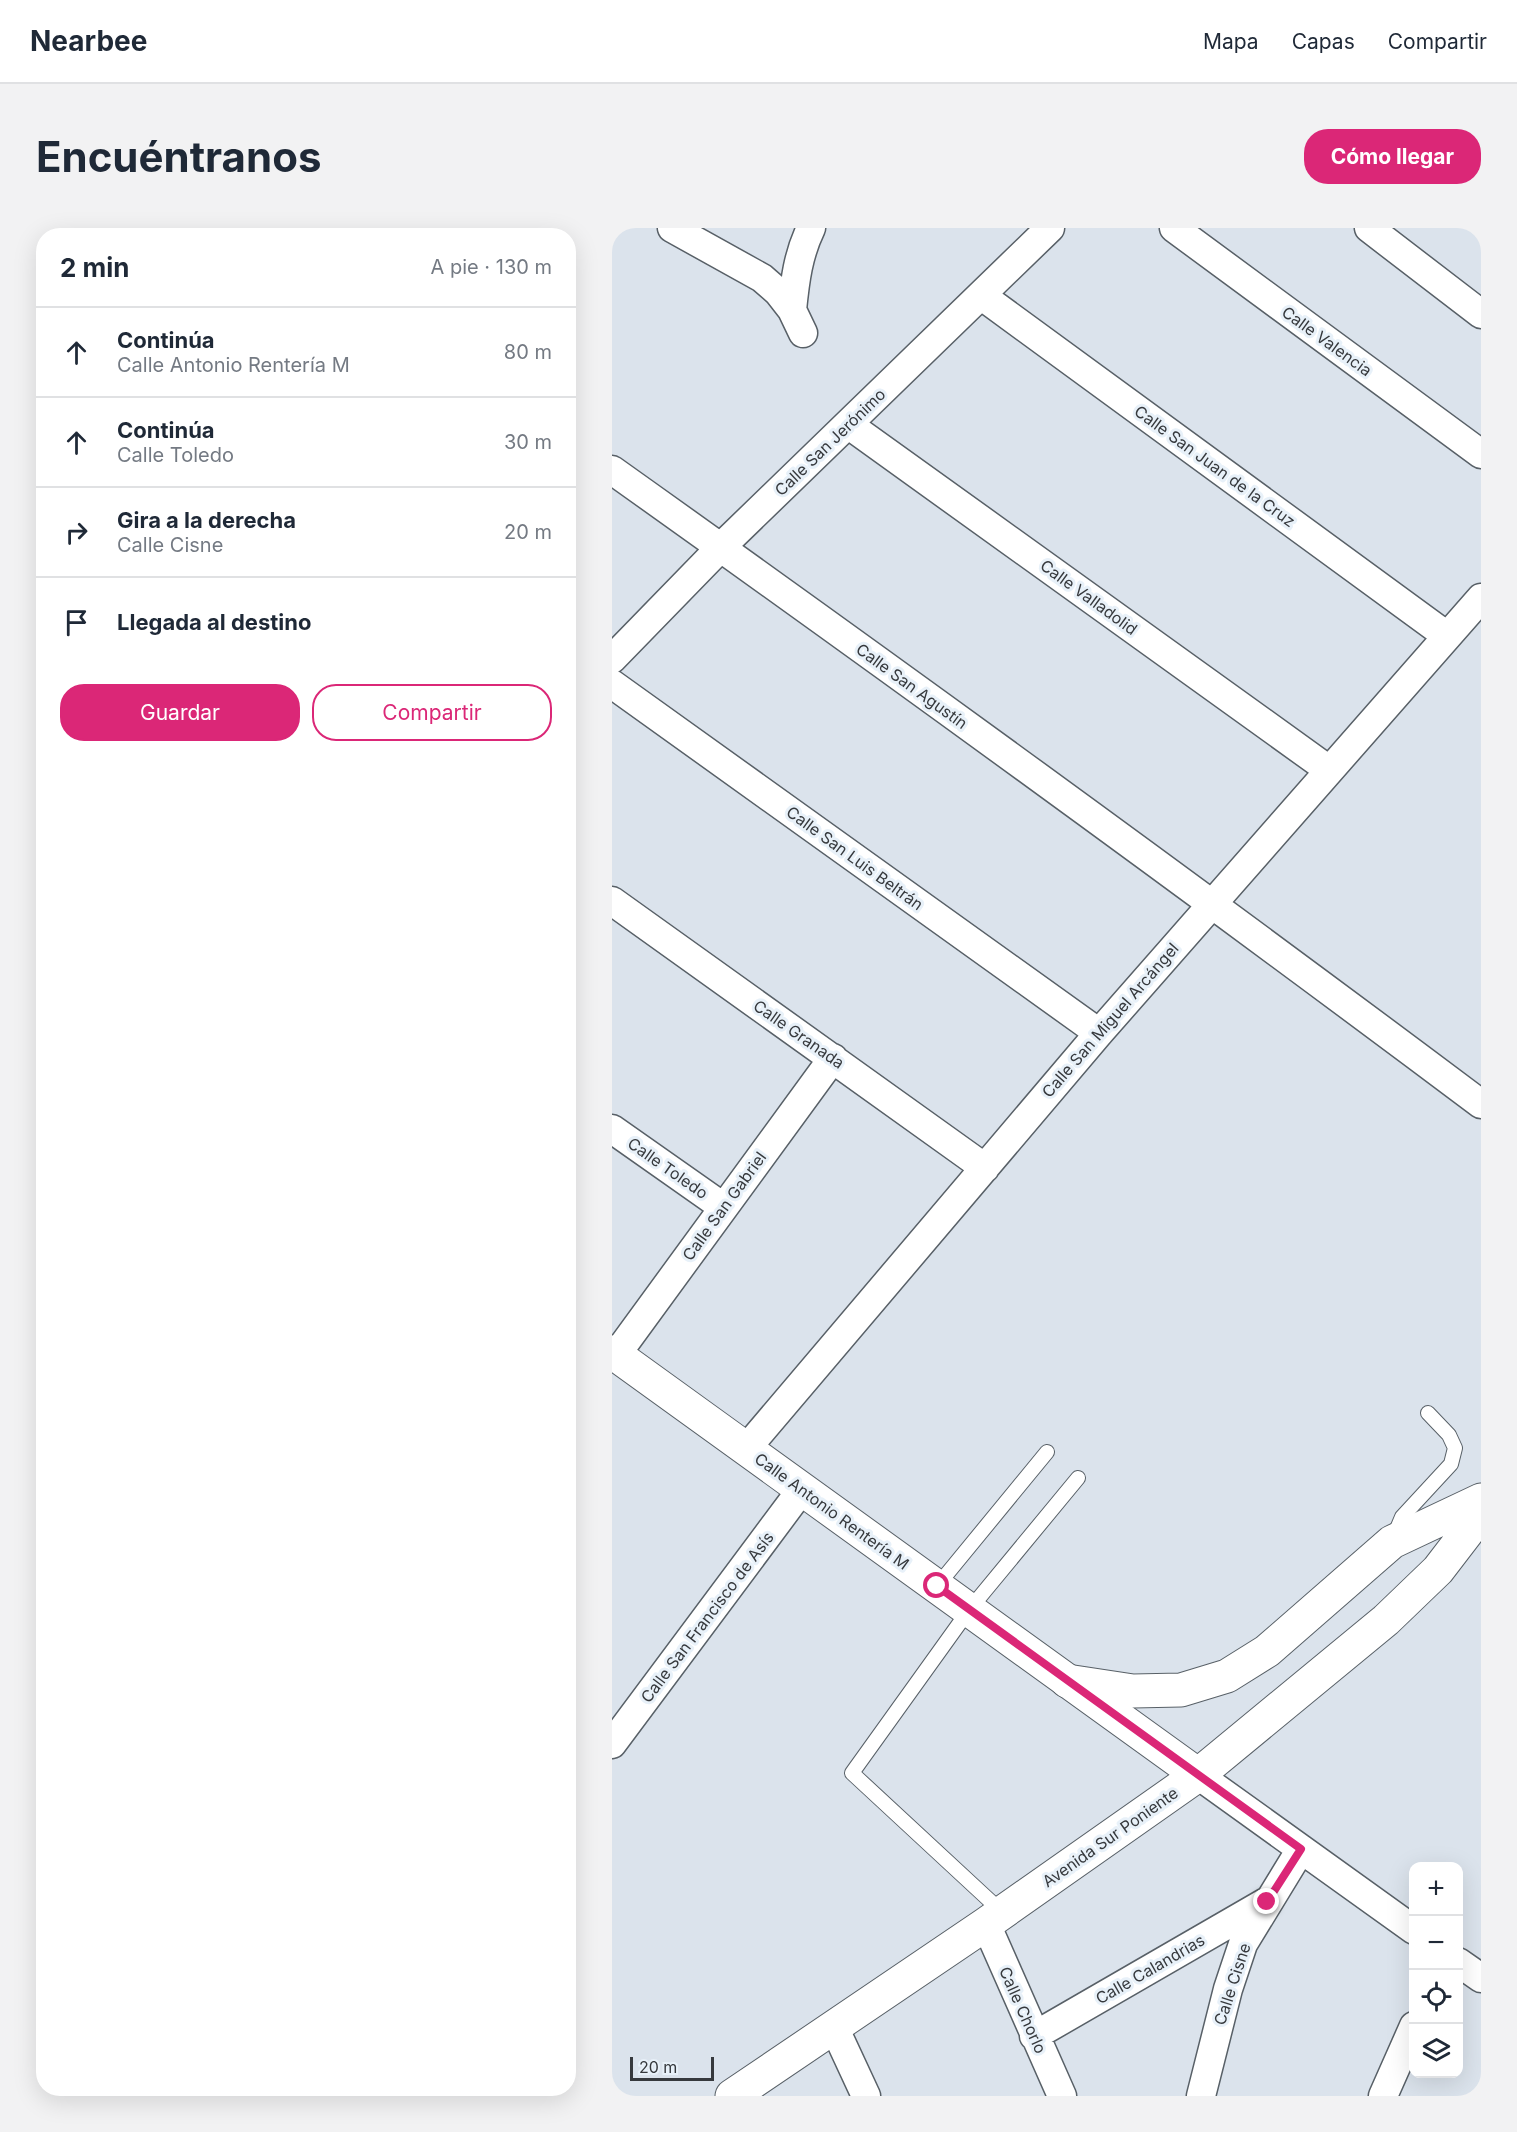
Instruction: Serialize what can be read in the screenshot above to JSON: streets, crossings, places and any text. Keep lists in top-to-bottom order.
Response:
{
  "streets": {
    "main road": ["Calle Antonio Rentería M", "Avenida Sur Poniente"],
    "street": [
      "Calle Valencia",
      "Calle San Jerónimo",
      "Calle San Juan de la Cruz",
      "Calle Valladolid",
      "Calle San Agustín",
      "Calle San Luis Beltrán",
      "Calle San Miguel Arcángel",
      "Calle Granada",
      "Calle Toledo",
      "Calle San Gabriel",
      "Calle San Francisco de Asís",
      "Calle Calandrias",
      "Calle Cisne",
      "Calle Chorlo"
    ]
  },
  "crossings": [
    ["Calle San Jerónimo", "Calle San Juan de la Cruz"],
    ["Calle San Jerónimo", "Calle Valladolid"],
    ["Calle San Jerónimo", "Calle San Agustín"],
    ["Calle San Juan de la Cruz", "Calle San Miguel Arcángel"],
    ["Calle Valladolid", "Calle San Miguel Arcángel"],
    ["Calle San Agustín", "Calle San Miguel Arcángel"],
    ["Calle San Luis Beltrán", "Calle San Miguel Arcángel"],
    ["Calle San Miguel Arcángel", "Calle Granada"],
    ["Calle San Miguel Arcángel", "Calle Antonio Rentería M"],
    ["Calle Granada", "Calle San Gabriel"],
    ["Calle Toledo", "Calle San Gabriel"],
    ["Calle San Gabriel", "Calle Antonio Rentería M"],
    ["Calle Antonio Rentería M", "Calle San Francisco de Asís"],
    ["Calle Antonio Rentería M", "Avenida Sur Poniente"],
    ["Avenida Sur Poniente", "Calle Chorlo"],
    ["Calle Calandrias", "Calle Cisne"],
    ["Calle Calandrias", "Calle Chorlo"]
  ],
  "scale_bar": "20 m",
  "page": {
    "header": "Nearbee",
    "nav": ["Mapa", "Capas", "Compartir"],
    "buttons": [
      "Cómo llegar",
      ["Guardar", "Compartir"]
    ],
    "title": "Encuéntranos",
    "heading": ["2 min", "A pie · 130 m"],
    "list": [
      ["Continúa", "Calle Antonio Rentería M", "80 m"],
      ["Continúa", "Calle Toledo", "30 m"],
      ["Gira a la derecha", "Calle Cisne", "20 m"],
      "Llegada al destino"
    ],
    "map_buttons": ["+", "−"],
    "scale": "20 m"
  }
}
